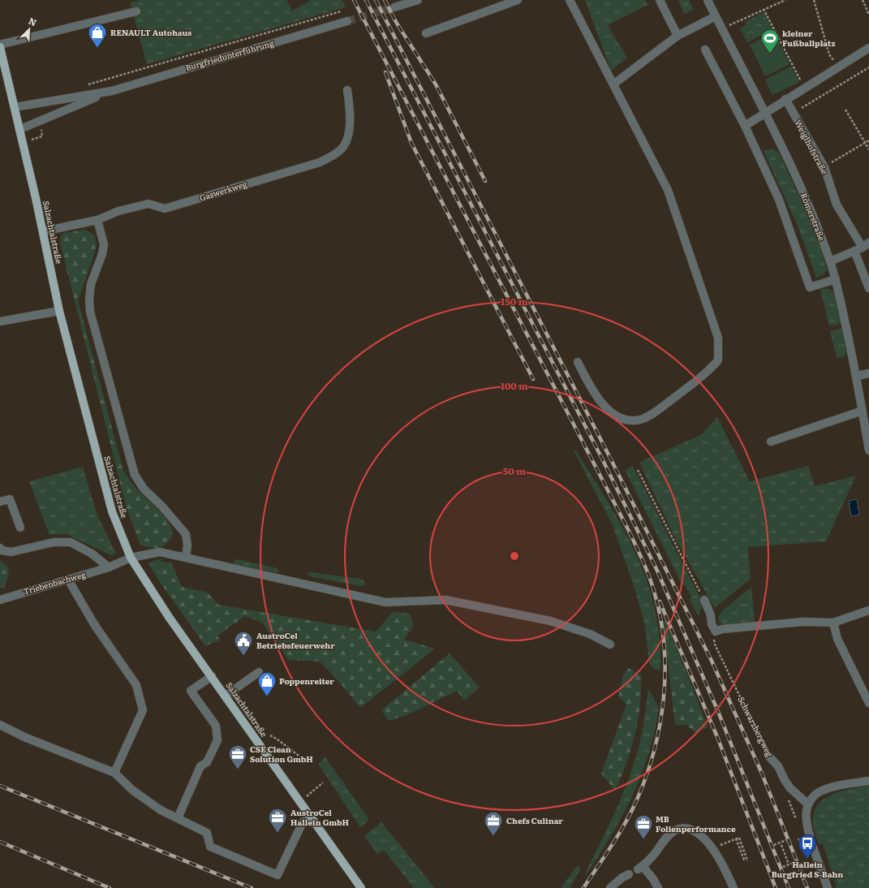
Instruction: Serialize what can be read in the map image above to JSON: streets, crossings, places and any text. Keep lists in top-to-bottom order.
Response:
{
  "streets": {
    "main road": ["Salzachtalstraße"],
    "street": [
      "Burgfriedunterführung",
      "Weiglhofstraße",
      "Gaswerkweg",
      "Römerstraße",
      "Triebenbachweg",
      "Schwarzbergweg"
    ]
  },
  "crossings": [
    ["Burgfriedunterführung", "Salzachtalstraße"],
    ["Gaswerkweg", "Salzachtalstraße"],
    ["Salzachtalstraße", "Triebenbachweg"]
  ],
  "places": {
    "shop": ["RENAULT Autohaus", "Poppenreiter"],
    "sports": ["kleiner Fußballplatz"],
    "public building": ["AustroCel Betriebsfeuerwehr"],
    "office": [
      "CSE Clean Solution GmbH",
      "AustroCel Hallein GmbH",
      "Chefs Culinar",
      "MB Folienperformance"
    ],
    "bus stop": ["Hallein Burgfried S-Bahn"]
  },
  "north": "top right",
  "rings": ["150 m", "100 m", "50 m"]
}
